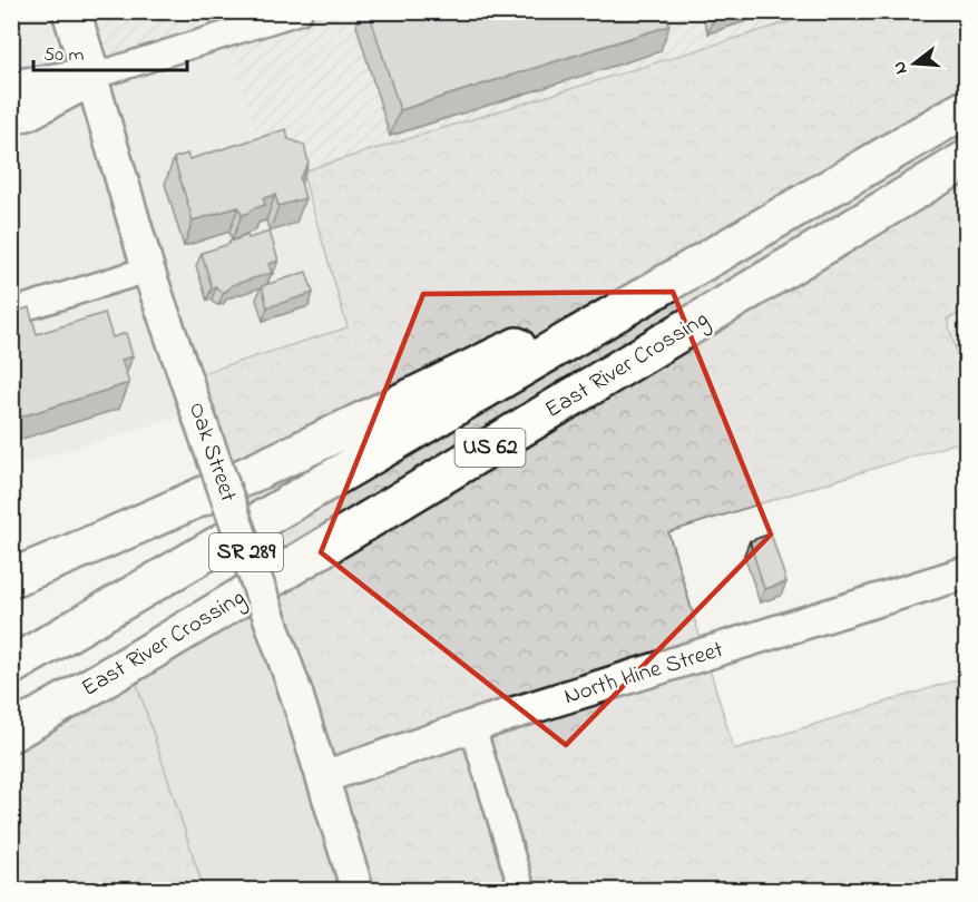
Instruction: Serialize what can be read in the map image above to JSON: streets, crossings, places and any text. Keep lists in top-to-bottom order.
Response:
{
  "streets": {
    "highway": ["East River Crossing", "US 62", "Oak Street"],
    "main road": ["SR 289", "North Hine Street"]
  },
  "crossings": [
    ["Oak Street", "North Hine Street"]
  ],
  "scale_bar": "50 m",
  "north": "left"
}
